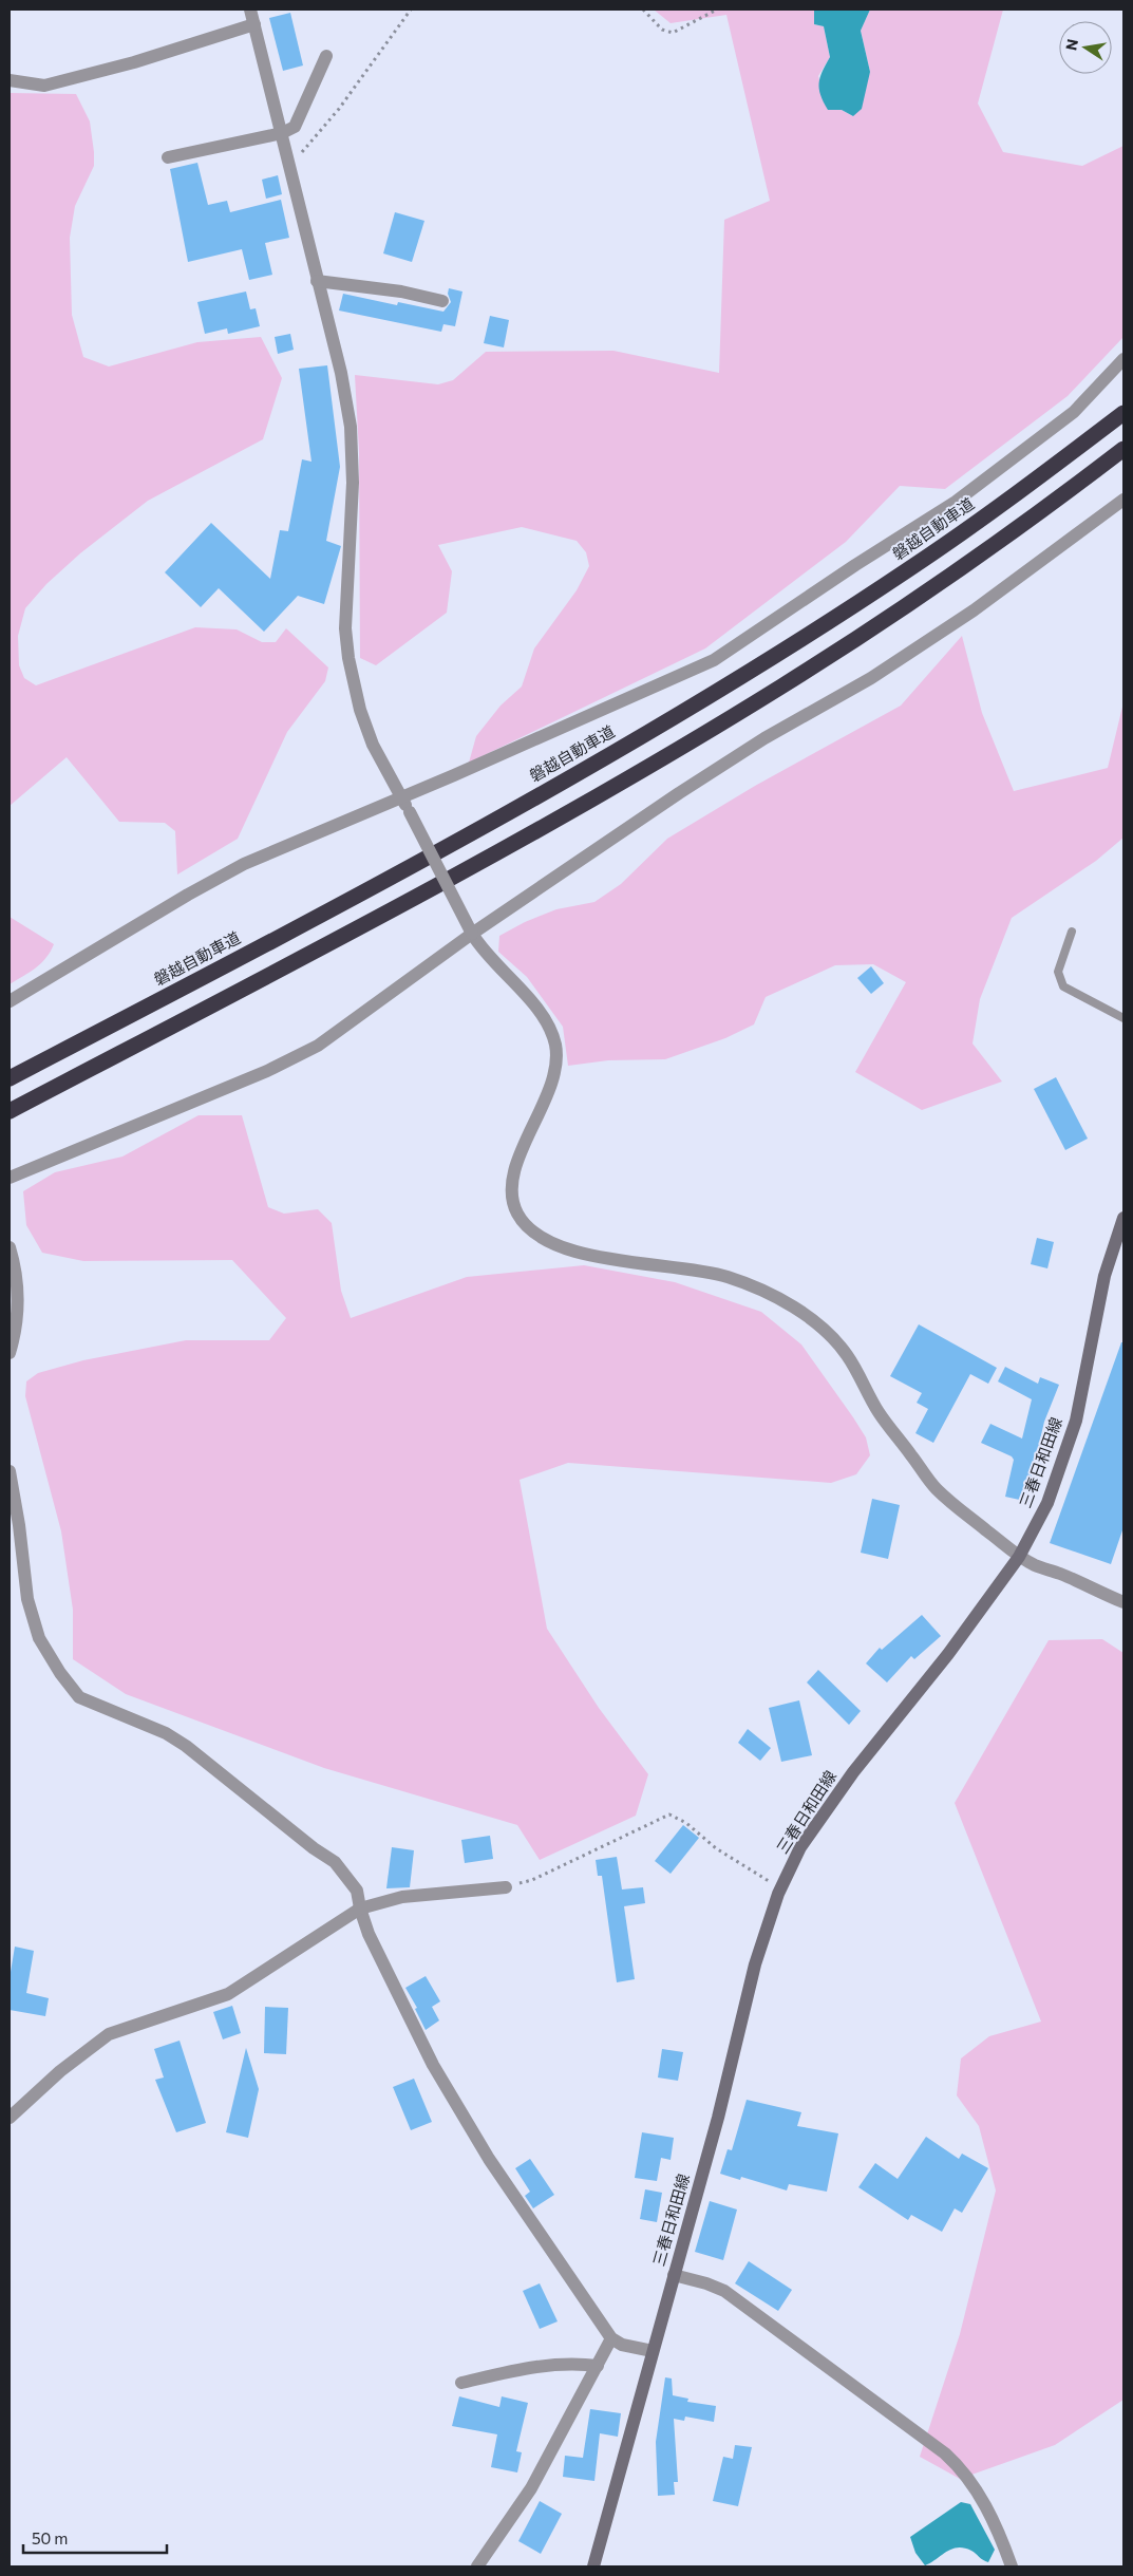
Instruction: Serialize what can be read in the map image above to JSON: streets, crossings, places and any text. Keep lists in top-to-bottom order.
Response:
{
  "streets": {
    "highway": ["磐越自動車道"],
    "main road": ["三春日和田線"]
  },
  "scale_bar": "50 m",
  "north": "left"
}
